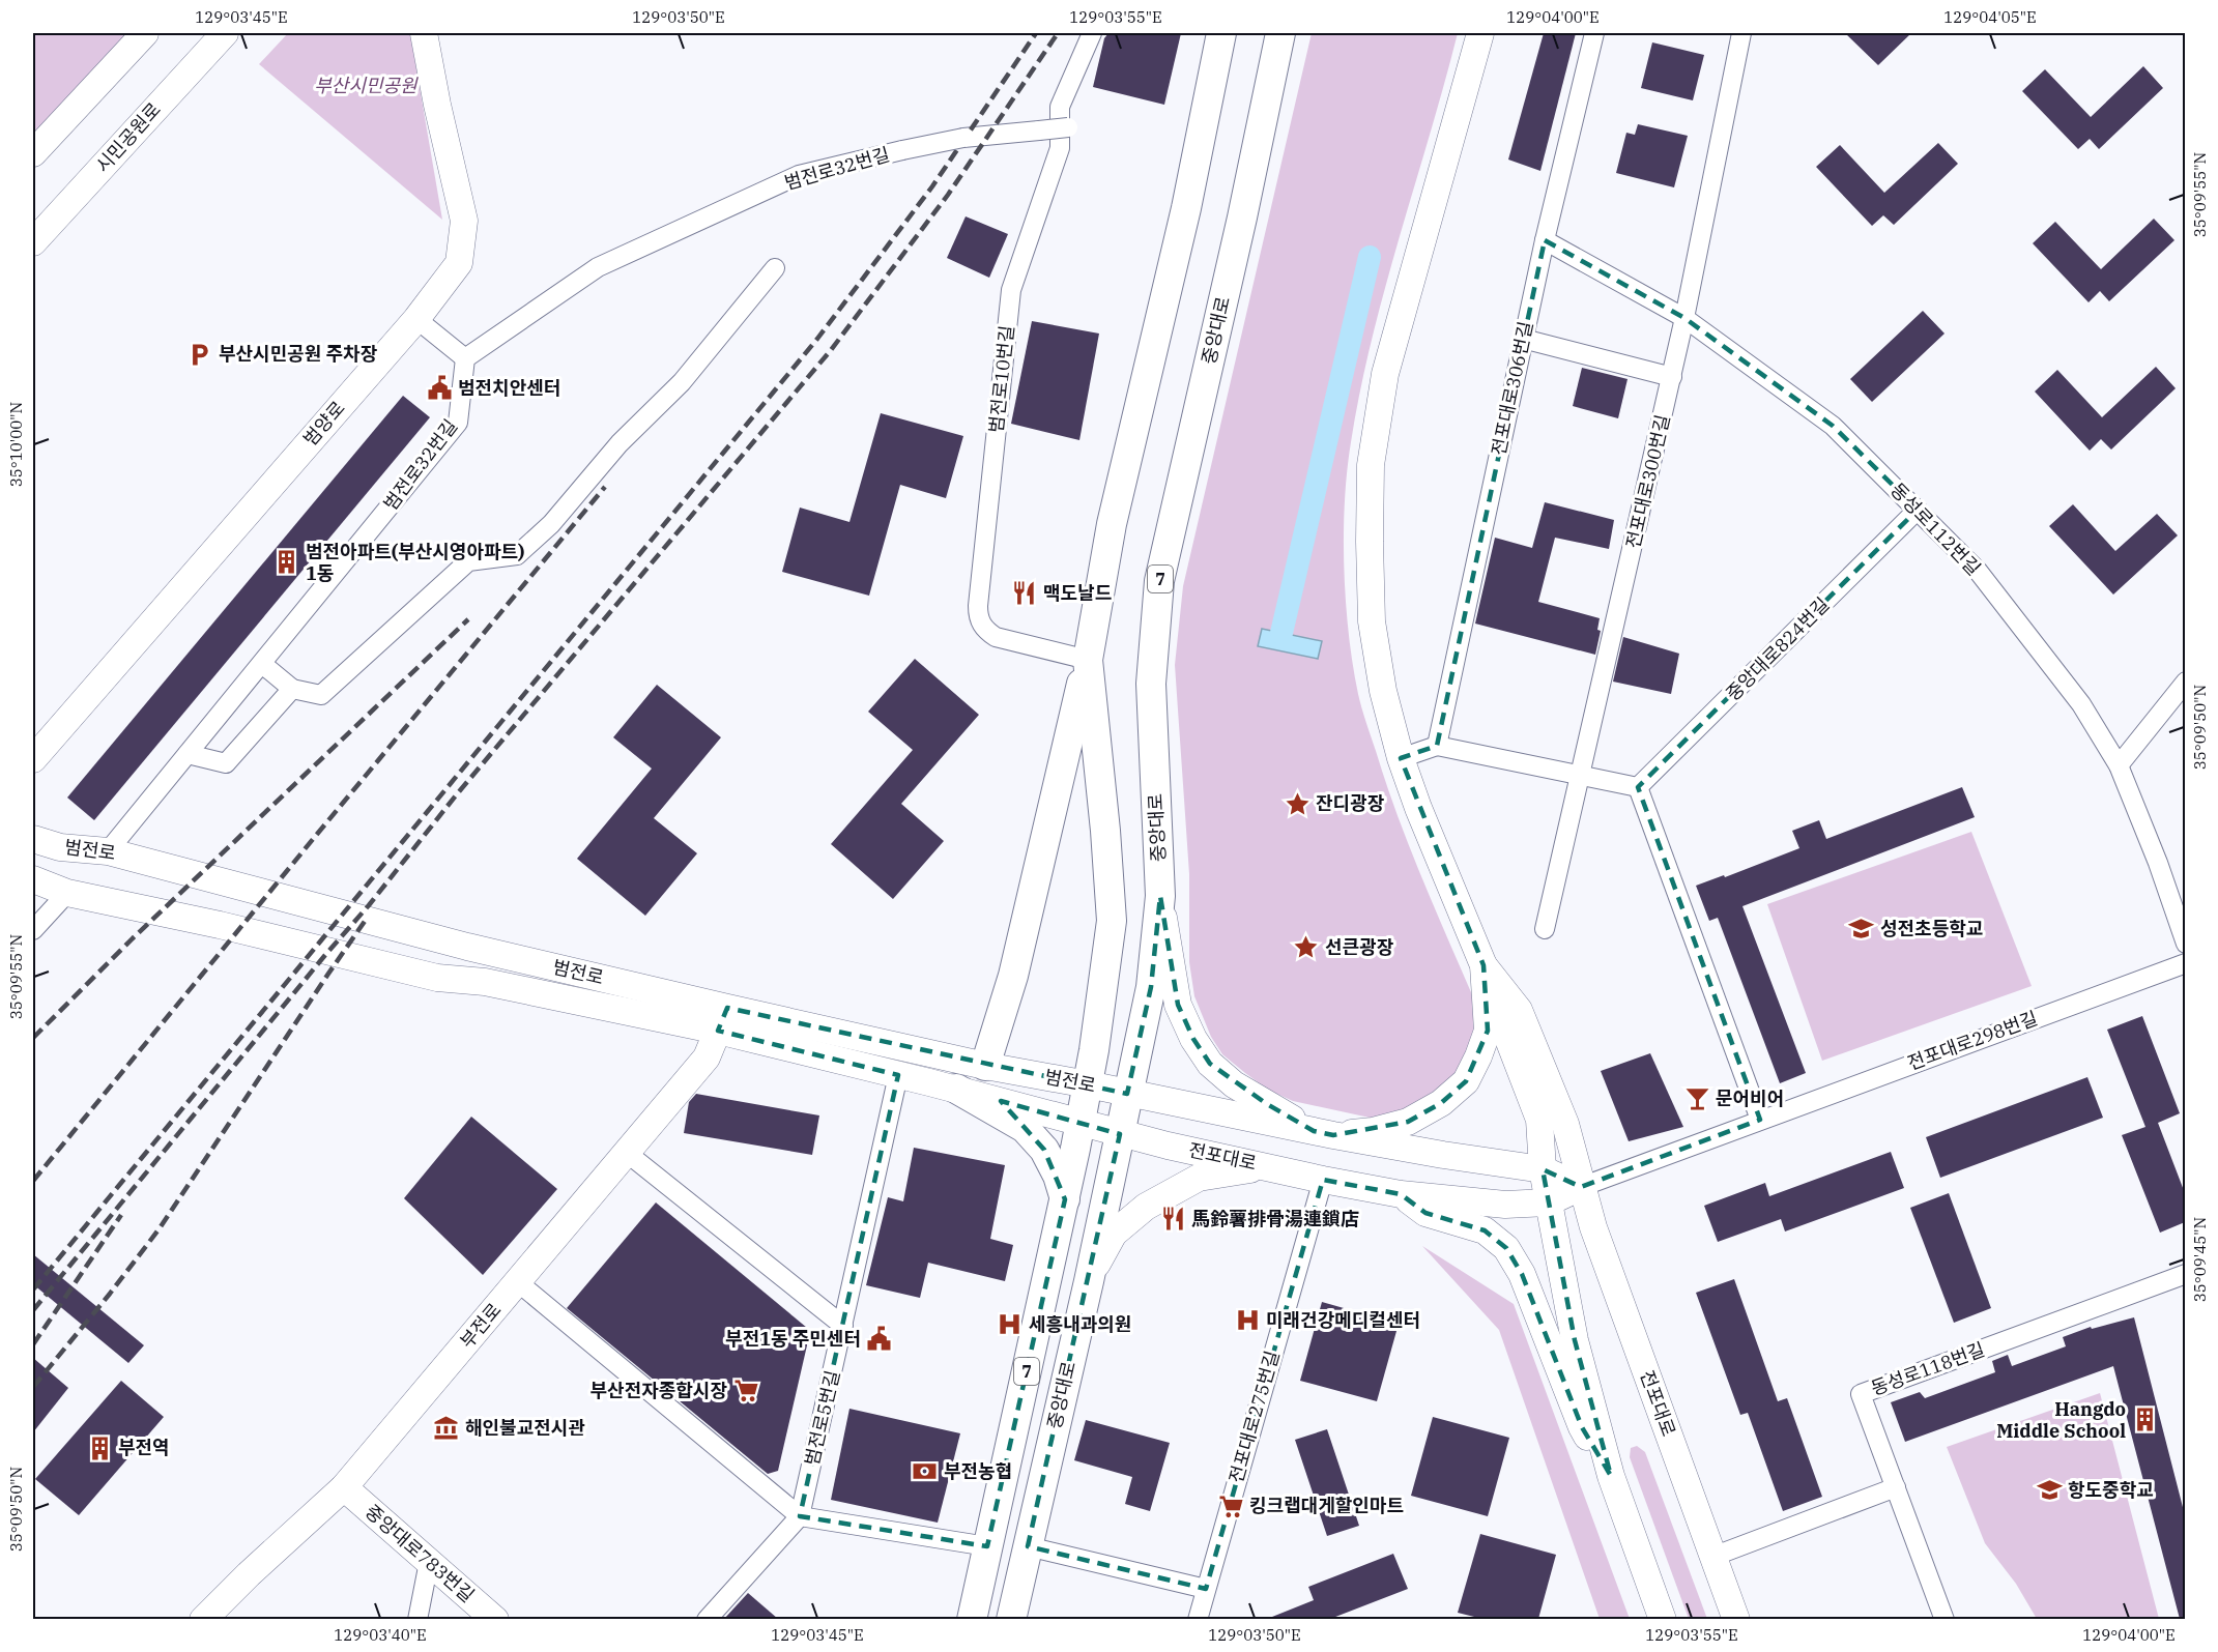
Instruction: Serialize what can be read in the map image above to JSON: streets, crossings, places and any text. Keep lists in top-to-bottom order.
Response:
{
  "streets": {
    "main road": [
      "시민공원로",
      "중앙대로",
      "범양로",
      "7",
      "범전로",
      "전포대로",
      "부전로",
      "중앙대로783번길"
    ],
    "street": [
      "범전로32번길",
      "범전로10번길",
      "전포대로306번길",
      "전포대로300번길",
      "동성로112번길",
      "중앙대로824번길",
      "전포대로298번길",
      "동성로118번길",
      "전포대로275번길",
      "범전로5번길"
    ]
  },
  "crossings": [
    ["범전로32번길", "범전로"],
    ["중앙대로", "범전로"],
    ["중앙대로", "전포대로"],
    ["범전로10번길", "7"],
    ["전포대로306번길", "동성로112번길"],
    ["전포대로300번길", "동성로112번길"],
    ["동성로112번길", "중앙대로824번길"],
    ["7", "범전로"],
    ["범전로", "전포대로"],
    ["범전로", "부전로"],
    ["범전로", "범전로5번길"],
    ["전포대로298번길", "전포대로"],
    ["전포대로", "전포대로275번길"],
    ["부전로", "중앙대로783번길"]
  ],
  "parks": ["부산시민공원"],
  "places": {
    "parking": ["부산시민공원 주차장"],
    "public building": ["범전치안센터", "부전1동 주민센터"],
    "building": ["범전아파트(부산시영아파트) 1동", "Hangdo Middle School", "부전역"],
    "restaurant": ["맥도날드", "馬鈴薯排骨湯連鎖店"],
    "place": ["잔디광장", "선큰광장"],
    "school or university": ["성전초등학교", "항도중학교"],
    "bar": ["문어비어"],
    "hospital": ["미래건강메디컬센터", "세흥내과의원"],
    "supermarket": ["부산전자종합시장", "킹크랩대게할인마트"],
    "museum": ["해인불교전시관"],
    "bank": ["부전농협"]
  },
  "coordinates": [
    "129°03'45\"E",
    "129°03'50\"E",
    "129°03'55\"E",
    "129°04'00\"E",
    "129°04'05\"E",
    "35°09'55\"N",
    "35°10'00\"N",
    "35°09'50\"N",
    "35°09'45\"N",
    "129°03'40\"E"
  ]
}
